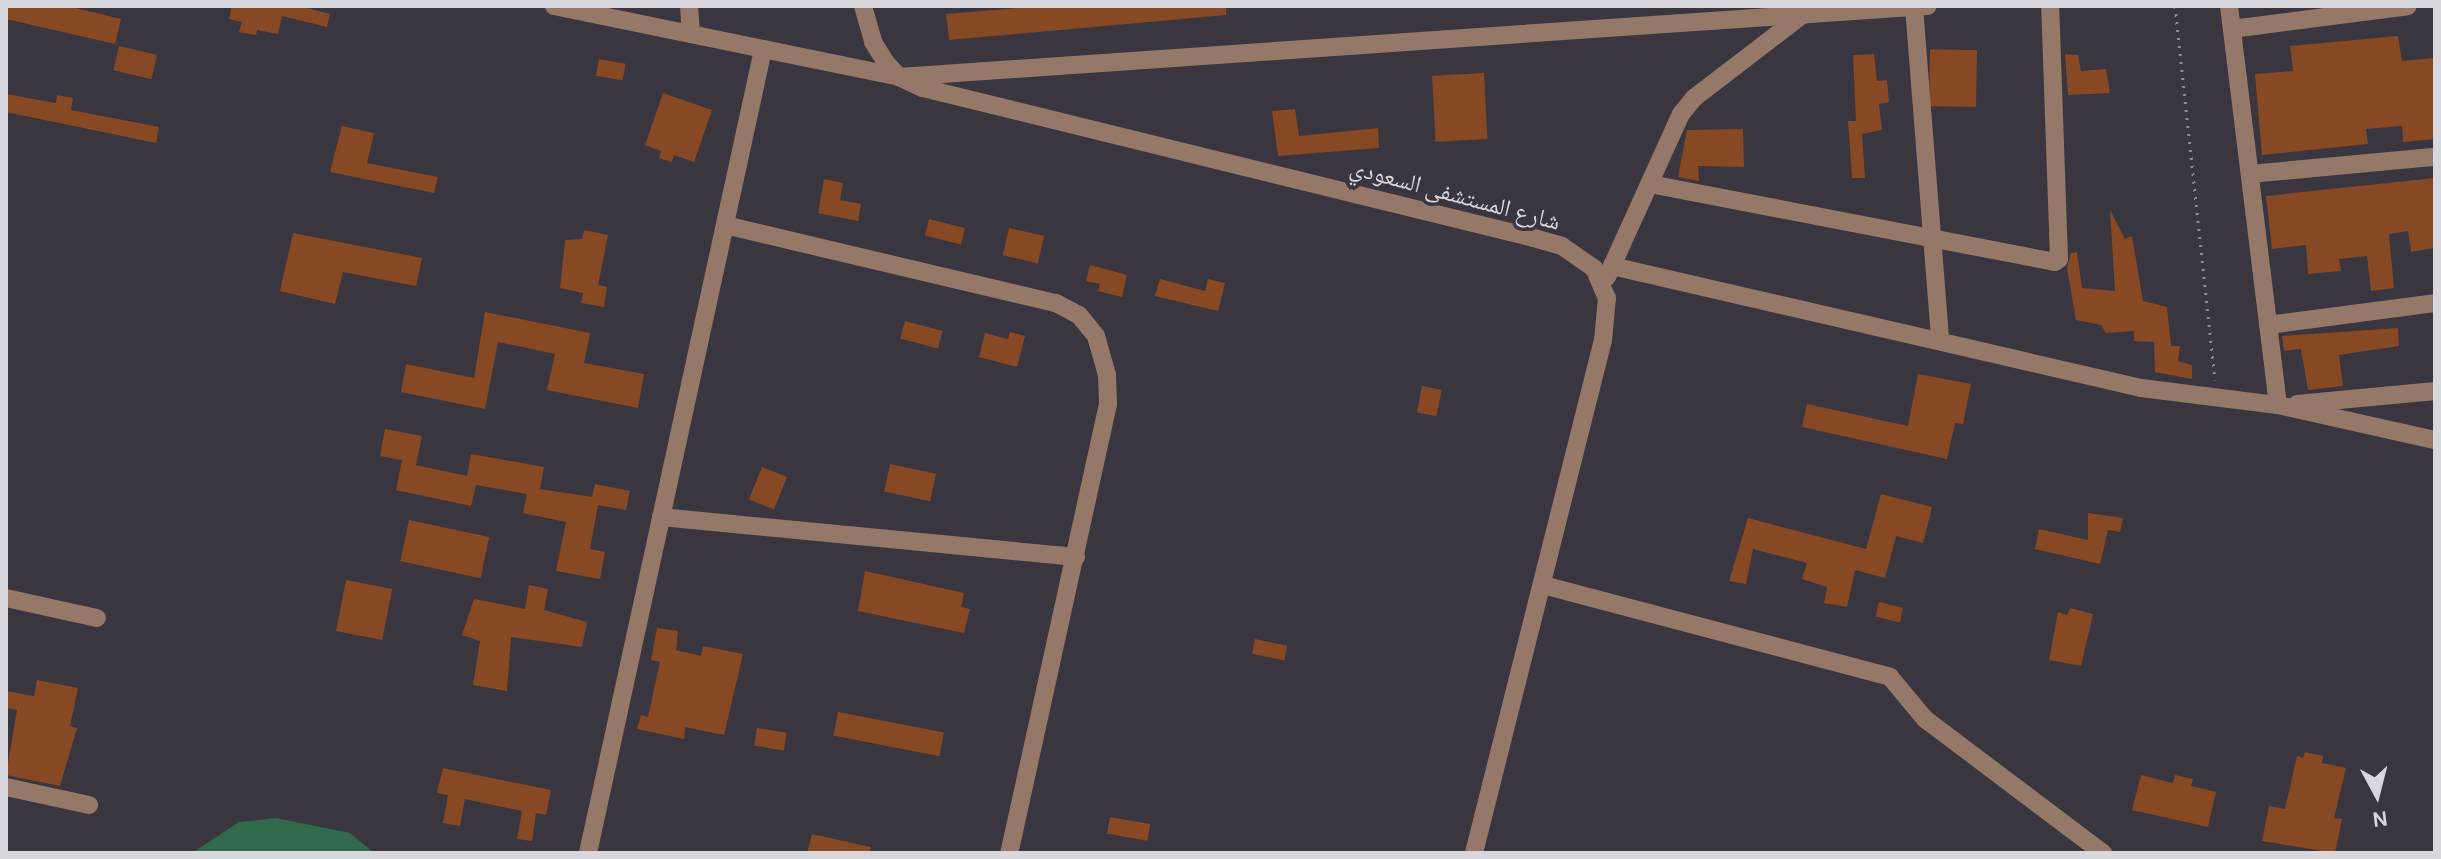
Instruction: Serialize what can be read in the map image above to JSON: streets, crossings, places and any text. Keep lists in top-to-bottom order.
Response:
{
  "streets": {
    "street": ["شارع المستشفى السعودي"]
  },
  "north": "bottom"
}
